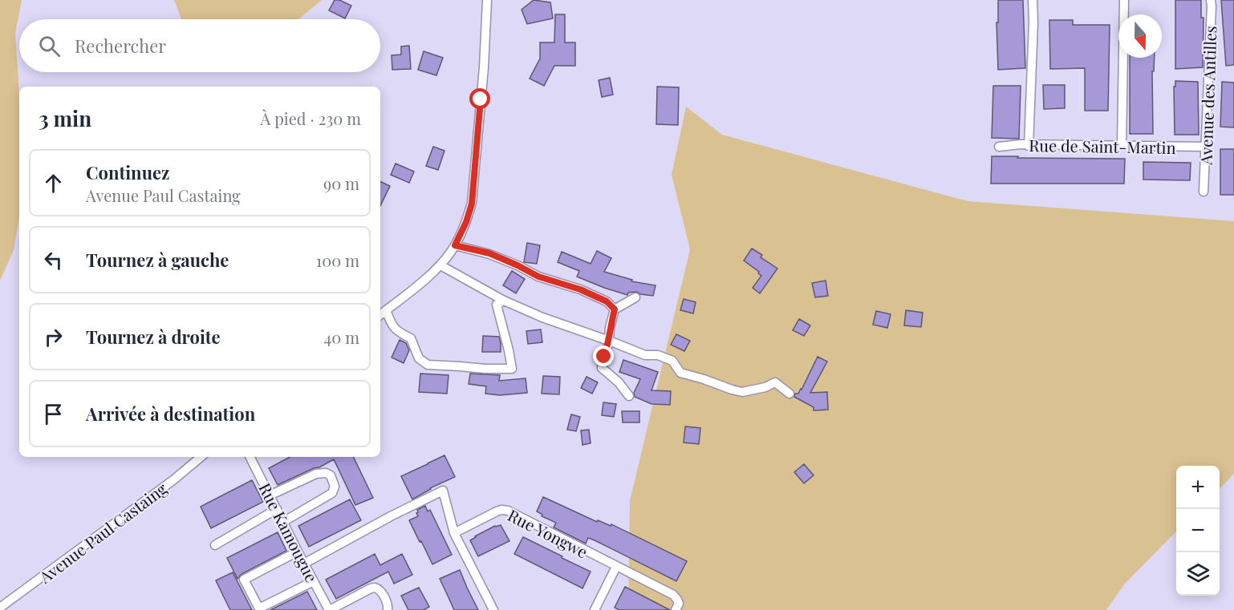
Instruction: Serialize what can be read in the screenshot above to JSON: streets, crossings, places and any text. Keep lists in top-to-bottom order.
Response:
{
  "streets": {
    "street": [
      "Avenue des Antilles",
      "Rue de Saint-Martin",
      "Avenue Paul Castaing",
      "Rue Kamougue",
      "Rue Yongwe"
    ]
  },
  "crossings": [
    ["Avenue des Antilles", "Rue de Saint-Martin"]
  ],
  "north": "bottom",
  "page": {
    "search": "Rechercher",
    "heading": ["3 min", "À pied · 230 m"],
    "list": [
      ["Continuez", "Avenue Paul Castaing", "90 m"],
      ["Tournez à gauche", "100 m"],
      ["Tournez à droite", "40 m"],
      "Arrivée à destination"
    ],
    "map_buttons": ["+", "−"]
  }
}
